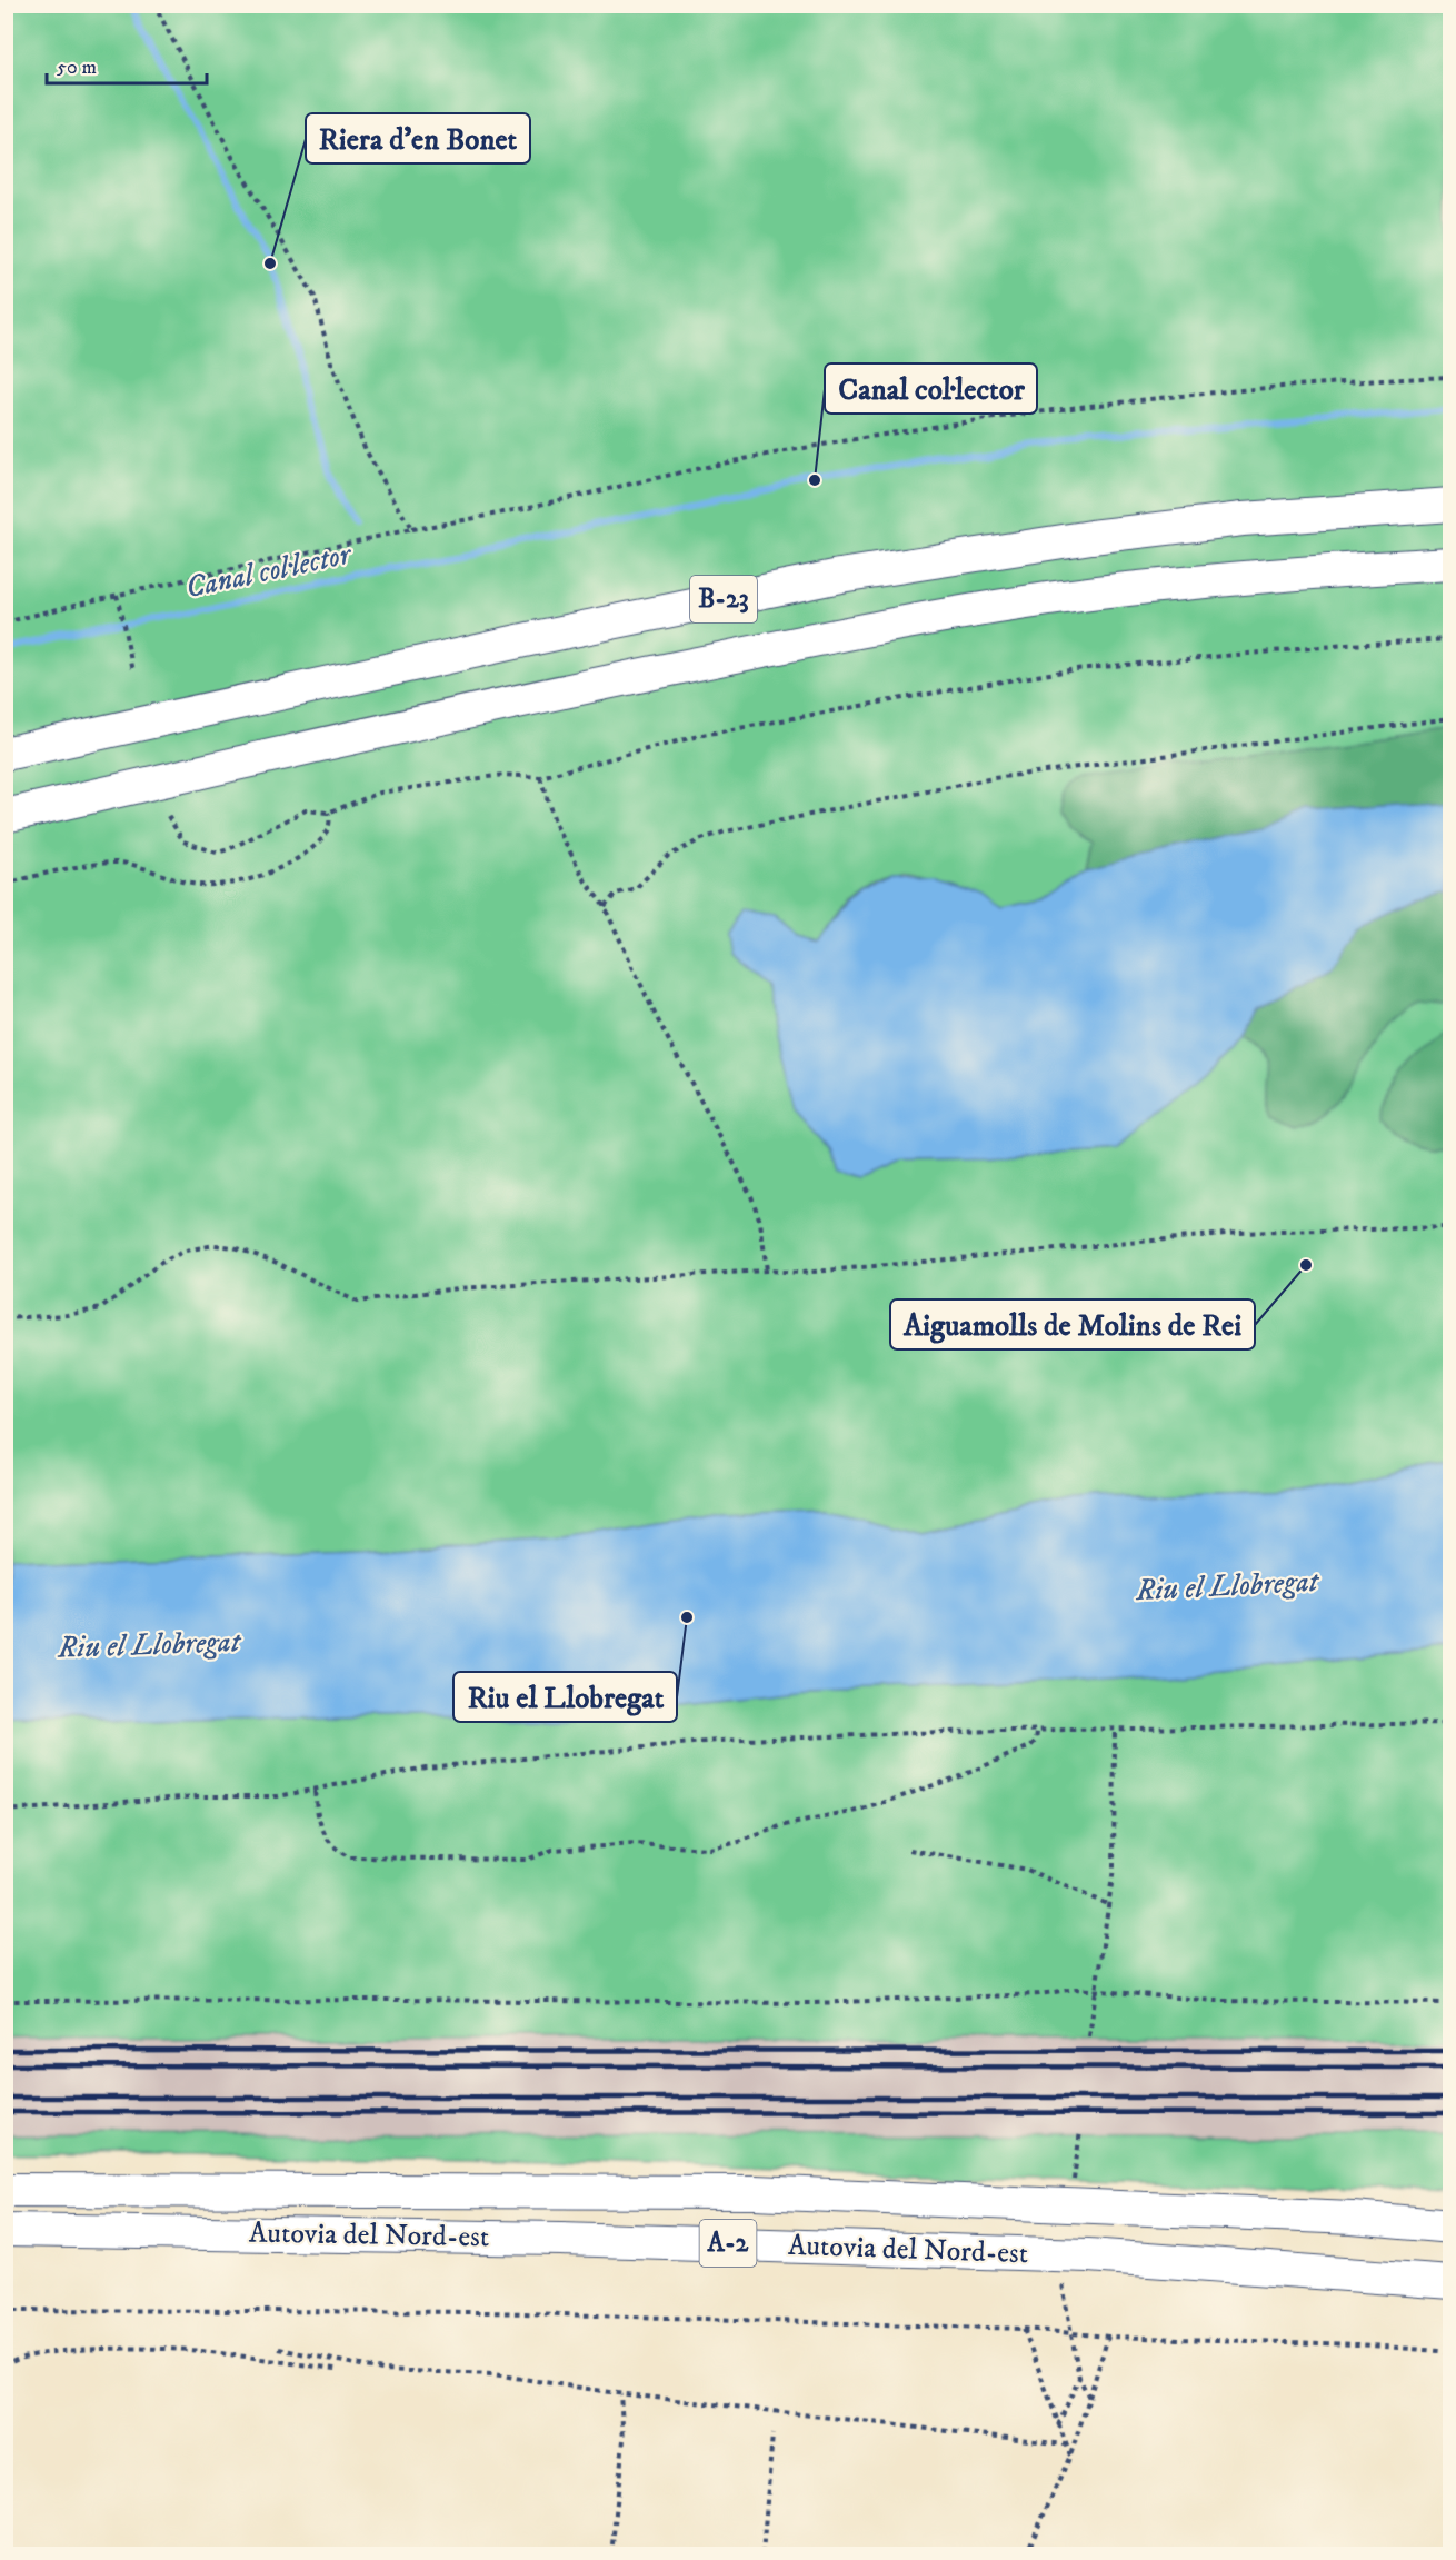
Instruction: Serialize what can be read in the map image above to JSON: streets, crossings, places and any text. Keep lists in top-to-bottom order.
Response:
{
  "streets": {
    "highway": ["B-23", "Autovia del Nord-est", "A-2"]
  },
  "water": ["Canal col·lector", "Riu el Llobregat"],
  "places": [
    "Riera d'en Bonet",
    "Canal col·lector",
    "Aiguamolls de Molins de Rei",
    "Riu el Llobregat"
  ],
  "scale_bar": "50 m"
}
